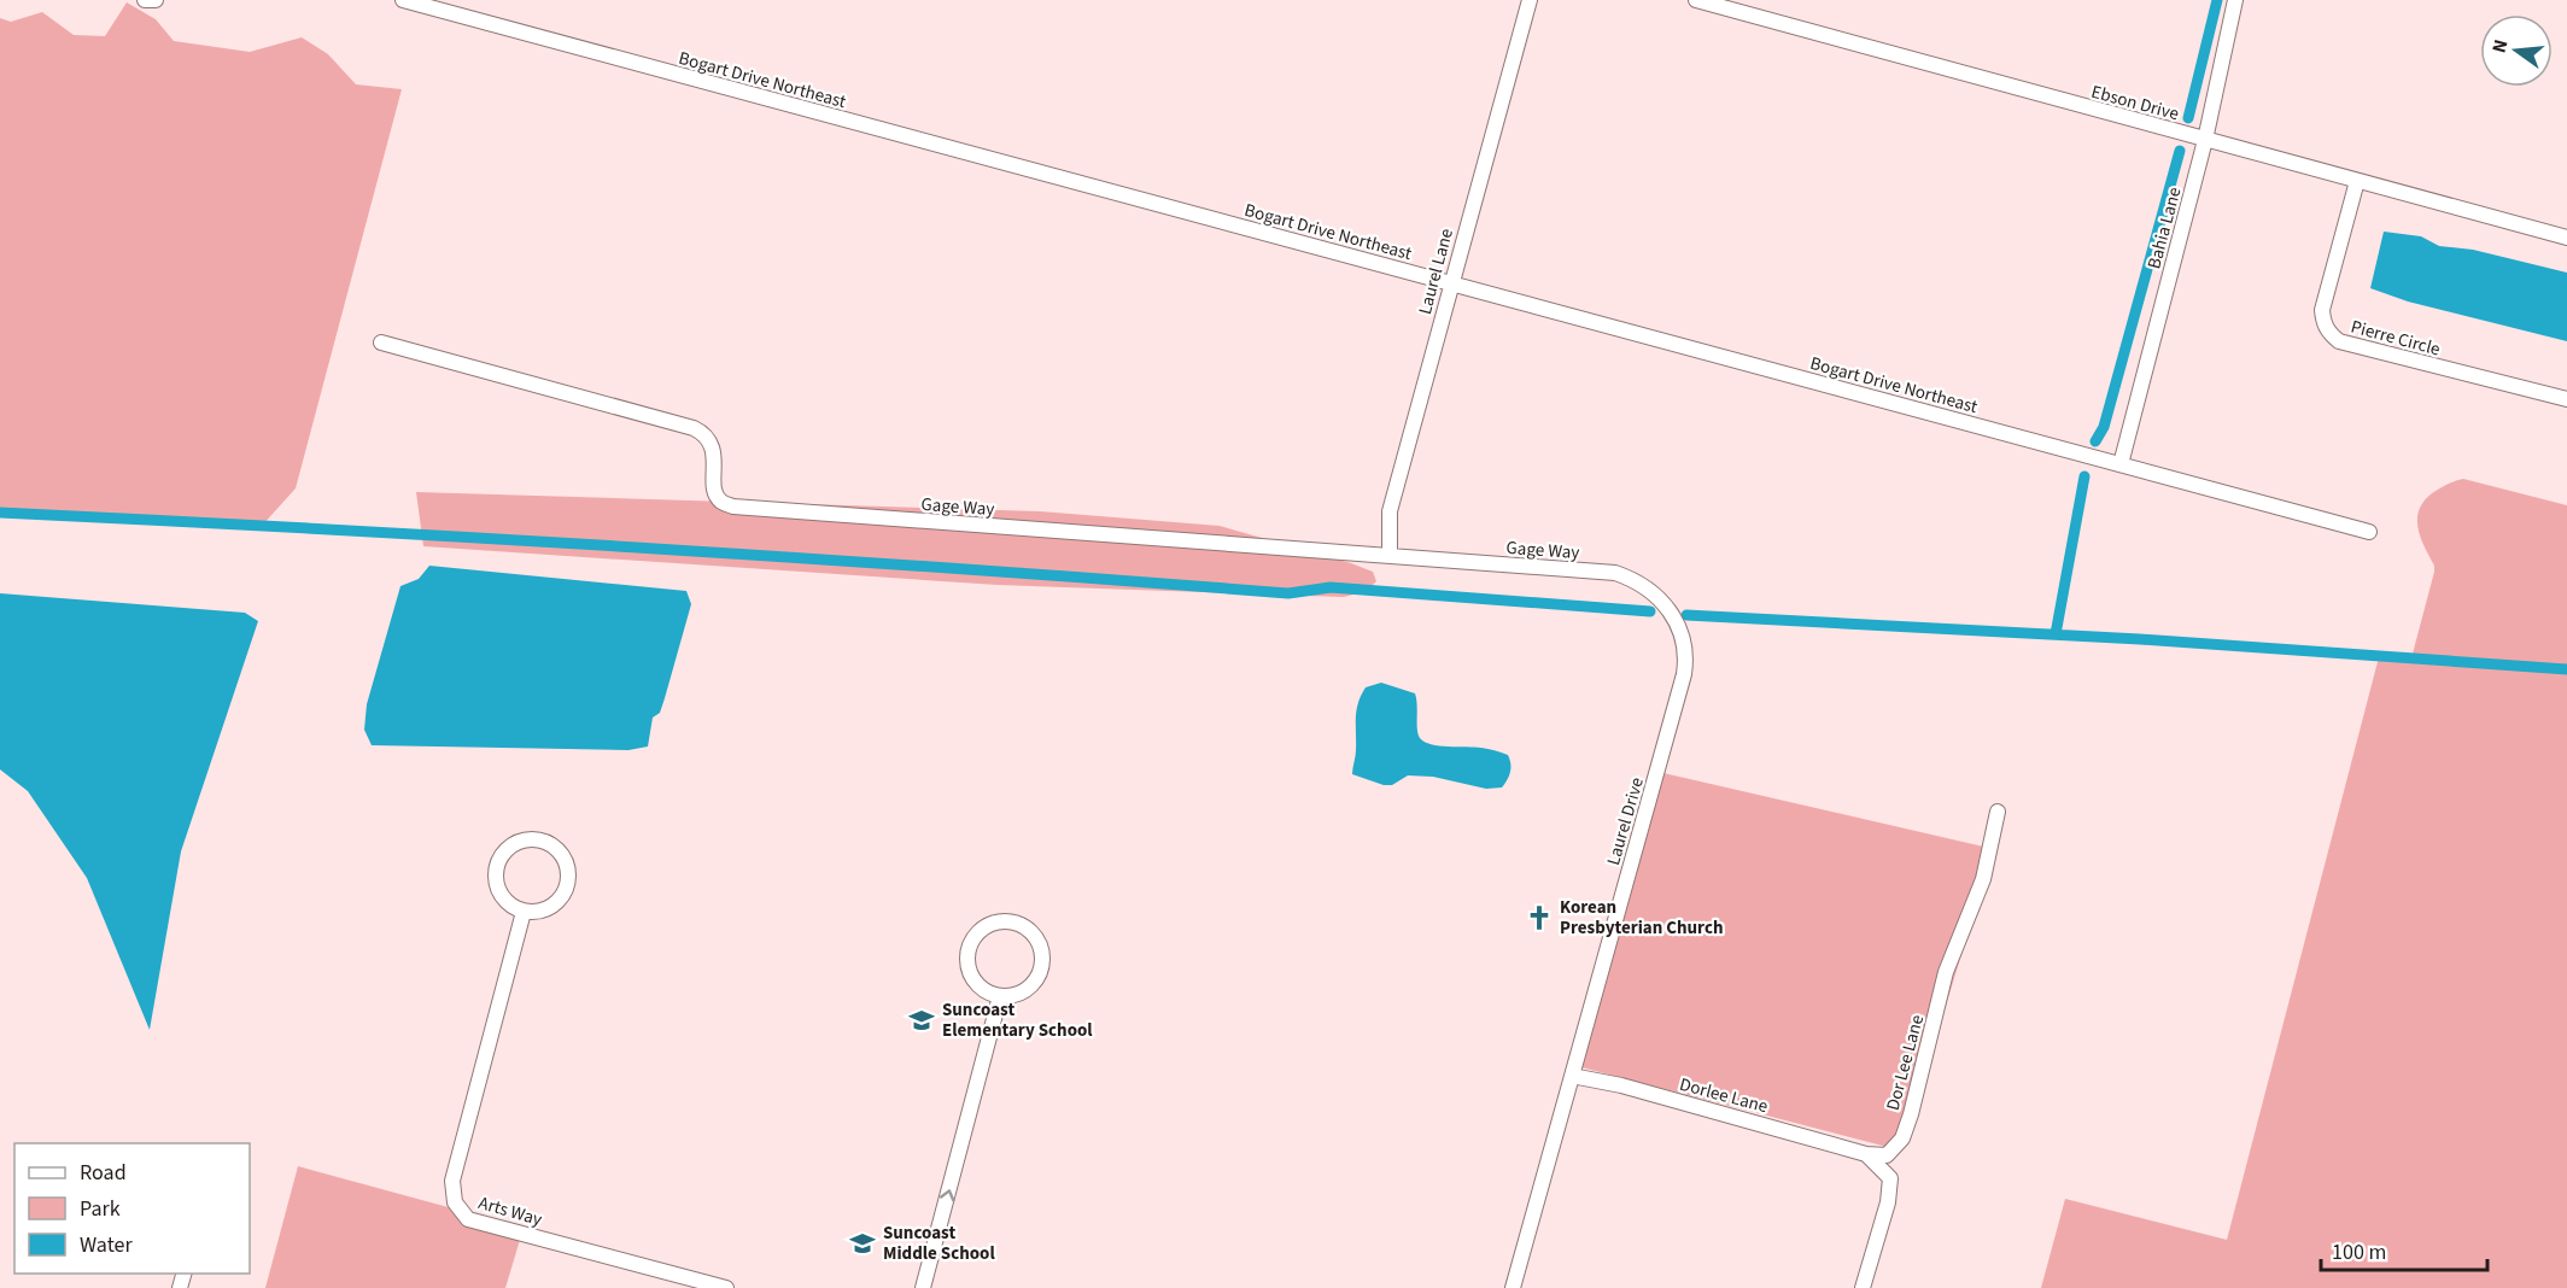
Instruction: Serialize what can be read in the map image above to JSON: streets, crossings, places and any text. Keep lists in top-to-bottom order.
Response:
{
  "streets": {
    "street": [
      "Bogart Drive Northeast",
      "Ebson Drive",
      "Bahia Lane",
      "Laurel Lane",
      "Pierre Circle",
      "Gage Way",
      "Laurel Drive",
      "Dor Lee Lane",
      "Dorlee Lane",
      "Arts Way"
    ]
  },
  "crossings": [
    ["Bogart Drive Northeast", "Bahia Lane"],
    ["Bogart Drive Northeast", "Laurel Lane"],
    ["Ebson Drive", "Bahia Lane"],
    ["Ebson Drive", "Pierre Circle"],
    ["Laurel Lane", "Gage Way"],
    ["Gage Way", "Laurel Drive"],
    ["Laurel Drive", "Dorlee Lane"],
    ["Dor Lee Lane", "Dorlee Lane"]
  ],
  "places": {
    "church": ["Korean Presbyterian Church"],
    "school or university": ["Suncoast Elementary School", "Suncoast Middle School"]
  },
  "legend": ["Road", "Park", "Water"],
  "scale_bar": "100 m",
  "north": "left"
}
